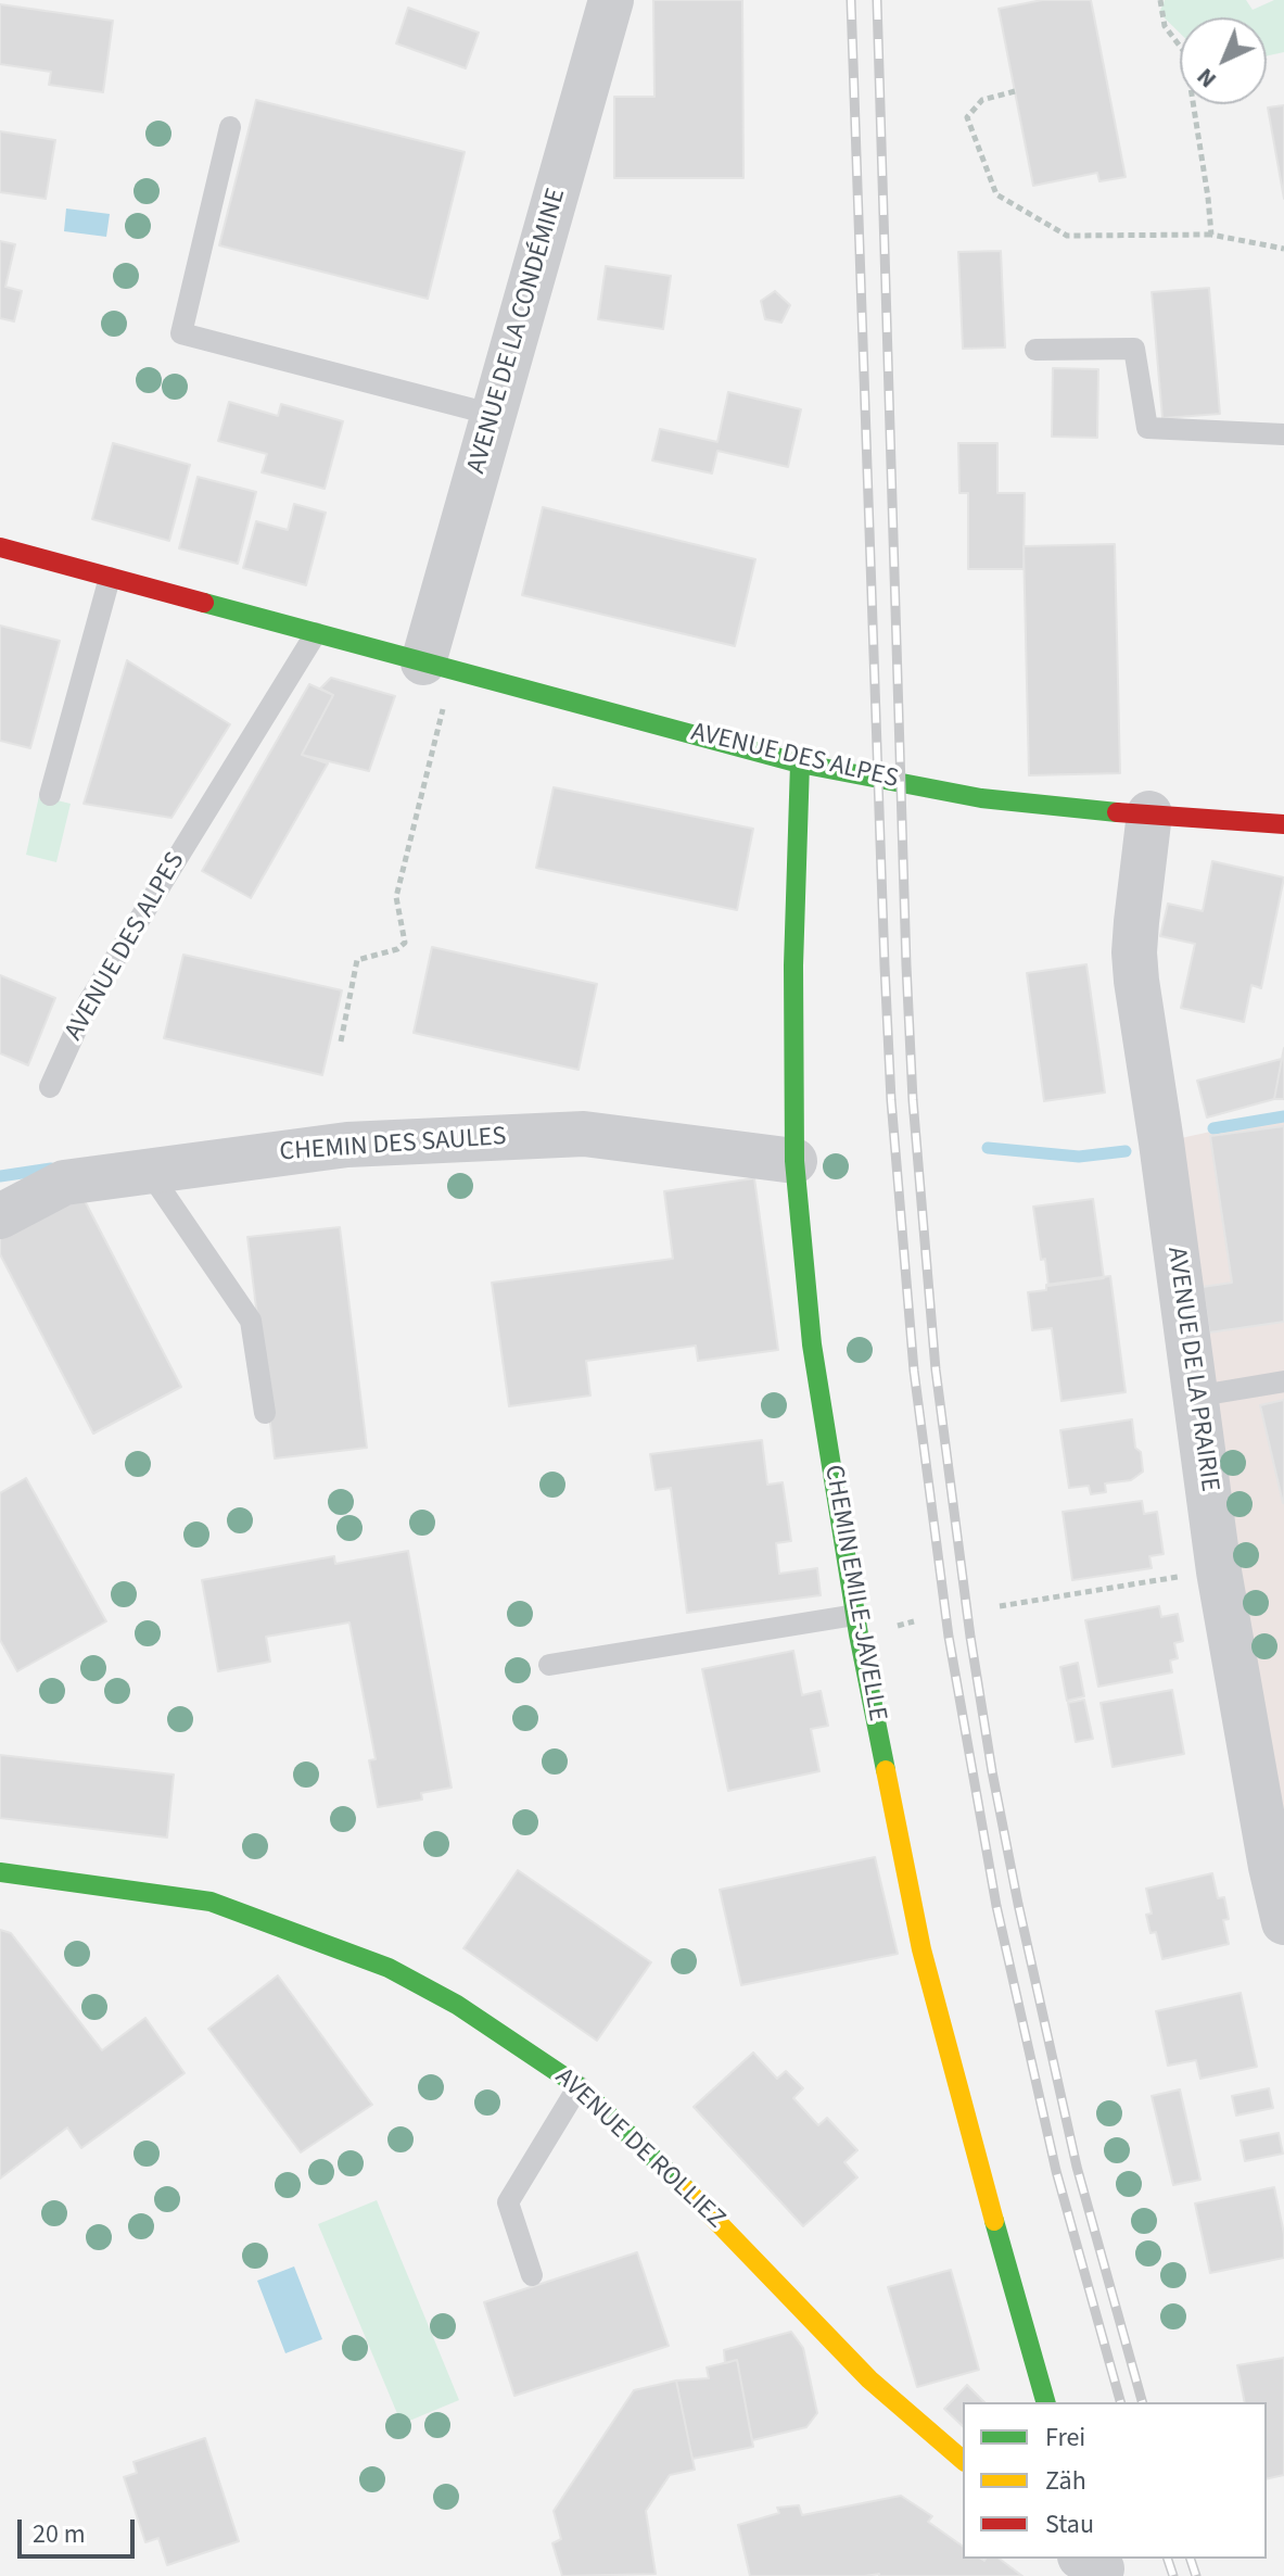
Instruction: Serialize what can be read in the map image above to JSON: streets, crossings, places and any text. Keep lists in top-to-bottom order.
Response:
{
  "streets": {
    "street": [
      "AVENUE DE LA CONDÉMINE",
      "AVENUE DES ALPES",
      "CHEMIN DES SAULES",
      "AVENUE DE LA PRAIRIE",
      "CHEMIN EMILE-JAVELLE",
      "AVENUE DE ROLLIEZ"
    ]
  },
  "crossings": [
    ["AVENUE DE LA CONDÉMINE", "AVENUE DES ALPES"],
    ["AVENUE DES ALPES", "AVENUE DE LA PRAIRIE"],
    ["AVENUE DES ALPES", "CHEMIN EMILE-JAVELLE"],
    ["CHEMIN DES SAULES", "CHEMIN EMILE-JAVELLE"]
  ],
  "legend": ["Frei", "Zäh", "Stau"],
  "scale_bar": "20 m",
  "north": "bottom left"
}
